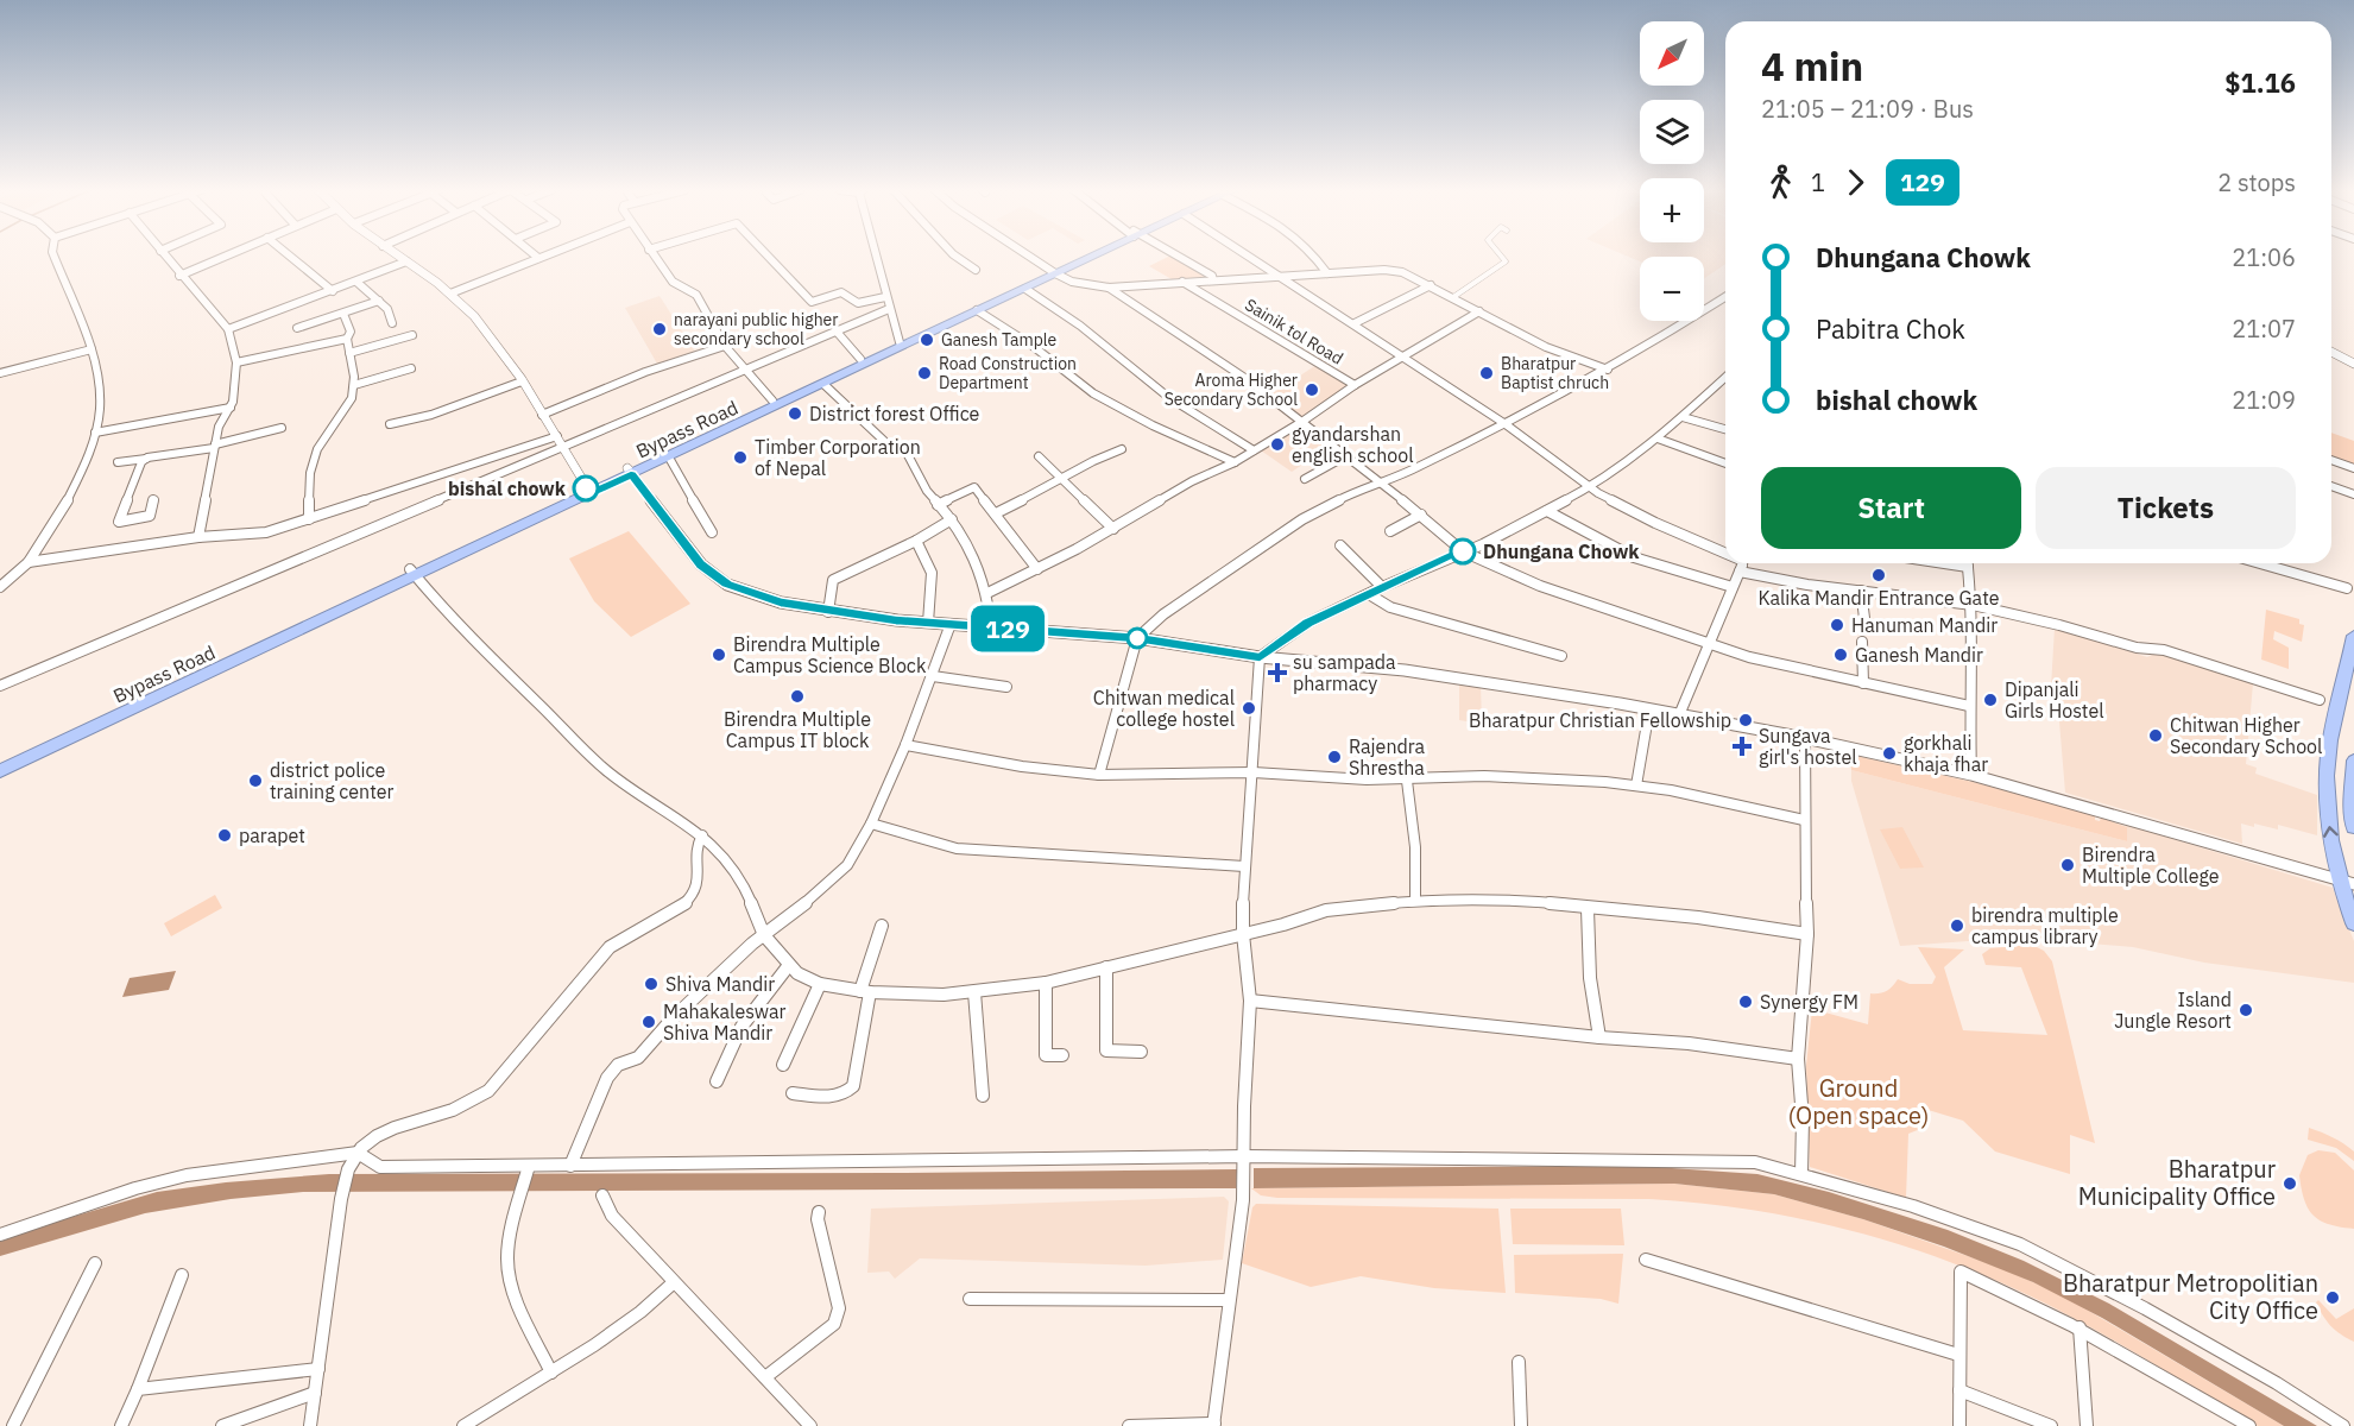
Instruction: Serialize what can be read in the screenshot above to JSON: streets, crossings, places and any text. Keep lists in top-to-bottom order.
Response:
{
  "streets": {
    "highway": ["Bypass Road"],
    "street": ["Sainik tol Road"]
  },
  "parks": ["Ground (Open space)"],
  "places": {
    "other": [
      "narayani public higher secondary school",
      "Ganesh Tample",
      "Road Construction Department",
      "Bharatpur Baptist chruch",
      "Aroma Higher Secondary School",
      "District forest Office",
      "gyandarshan english school",
      "Timber Corporation of Nepal",
      "bishal chowk",
      "Dhungana Chowk",
      "Kalika Mandir Entrance Gate",
      "Hanuman Mandir",
      "Birendra Multiple Campus Science Block",
      "Ganesh Mandir",
      "Birendra Multiple Campus IT block",
      "Dipanjali Girls Hostel",
      "Chitwan medical college hostel",
      "Bharatpur Christian Fellowship",
      "Chitwan Higher Secondary School",
      "gorkhali khaja fhar",
      "Rajendra Shrestha",
      "district police training center",
      "parapet",
      "Birendra Multiple College",
      "birendra multiple campus library",
      "Shiva Mandir",
      "Synergy FM",
      "Island Jungle Resort",
      "Mahakaleswar Shiva Mandir",
      "Bharatpur Municipality Office",
      "Bharatpur Metropolitian City Office"
    ],
    "health": ["su sampada pharmacy", "Sungava girl's hostel"]
  },
  "lines": ["bus line 129"],
  "north": "bottom left",
  "page": {
    "on_map": "129",
    "map_buttons": ["+", "−"],
    "heading": ["4 min", "21:05 – 21:09 · Bus", "$1.16"],
    "legs": ["1", "129", "2 stops"],
    "list": [
      {
        "name": "Dhungana Chowk",
        "value": "21:06"
      },
      {
        "name": "Pabitra Chok",
        "value": "21:07"
      },
      {
        "name": "bishal chowk",
        "value": "21:09"
      }
    ],
    "buttons": ["Start", "Tickets"]
  }
}
